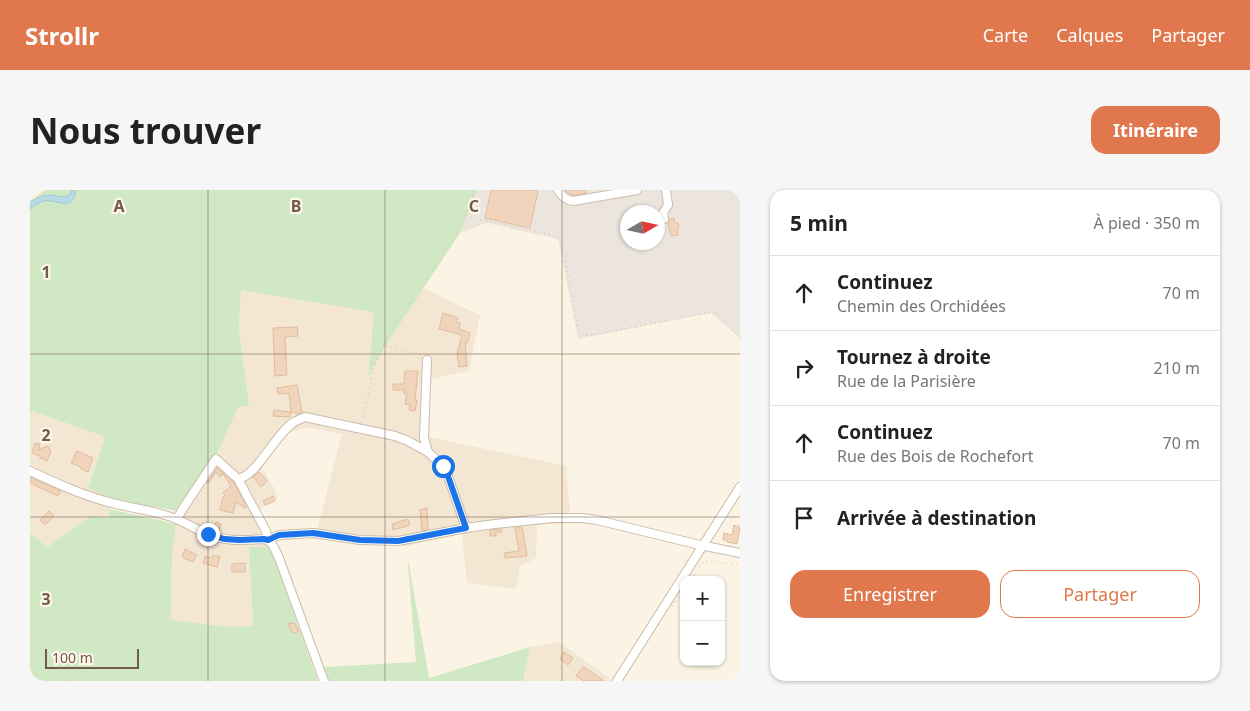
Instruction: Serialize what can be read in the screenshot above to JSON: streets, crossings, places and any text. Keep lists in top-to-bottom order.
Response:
{
  "scale_bar": "100 m",
  "north": "right",
  "page": {
    "header": "Strollr",
    "nav": ["Carte", "Calques", "Partager"],
    "buttons": [
      "Itinéraire",
      ["Enregistrer", "Partager"]
    ],
    "title": "Nous trouver",
    "heading": ["5 min", "À pied · 350 m"],
    "list": [
      ["Continuez", "Chemin des Orchidées", "70 m"],
      ["Tournez à droite", "Rue de la Parisière", "210 m"],
      ["Continuez", "Rue des Bois de Rochefort", "70 m"],
      "Arrivée à destination"
    ],
    "map_buttons": ["+", "−"],
    "scale": "100 m"
  },
  "grid": {
    "columns": ["A", "B", "C"],
    "rows": ["1", "2", "3"]
  }
}
